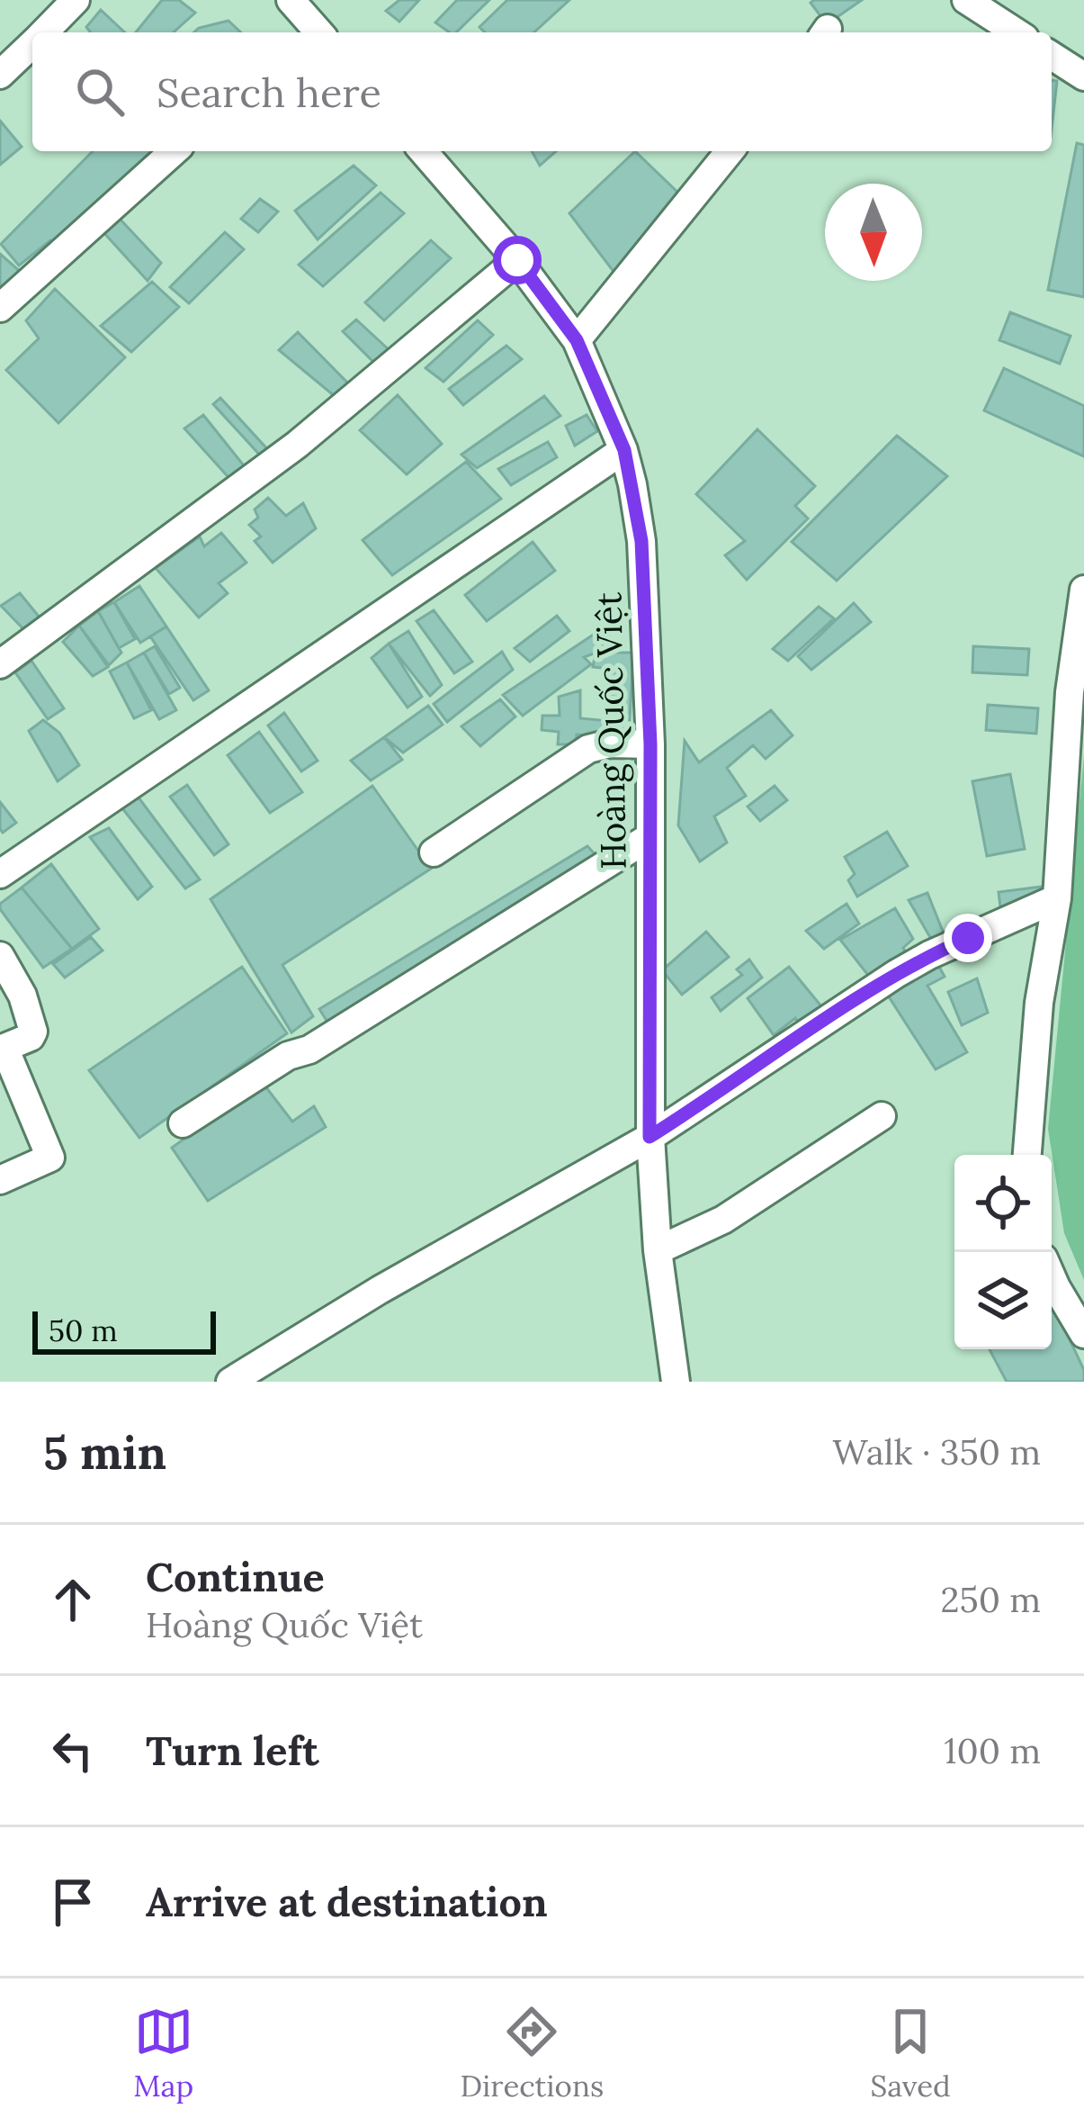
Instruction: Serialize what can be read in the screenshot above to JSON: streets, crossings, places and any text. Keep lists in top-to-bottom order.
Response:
{
  "streets": {
    "street": ["Hoàng Quốc Việt"]
  },
  "scale_bar": "50 m",
  "north": "bottom",
  "page": {
    "search": "Search here",
    "scale": "50 m",
    "heading": ["5 min", "Walk · 350 m"],
    "list": [
      ["Continue", "Hoàng Quốc Việt", "250 m"],
      ["Turn left", "100 m"],
      "Arrive at destination"
    ],
    "nav": ["Map", "Directions", "Saved"]
  }
}
